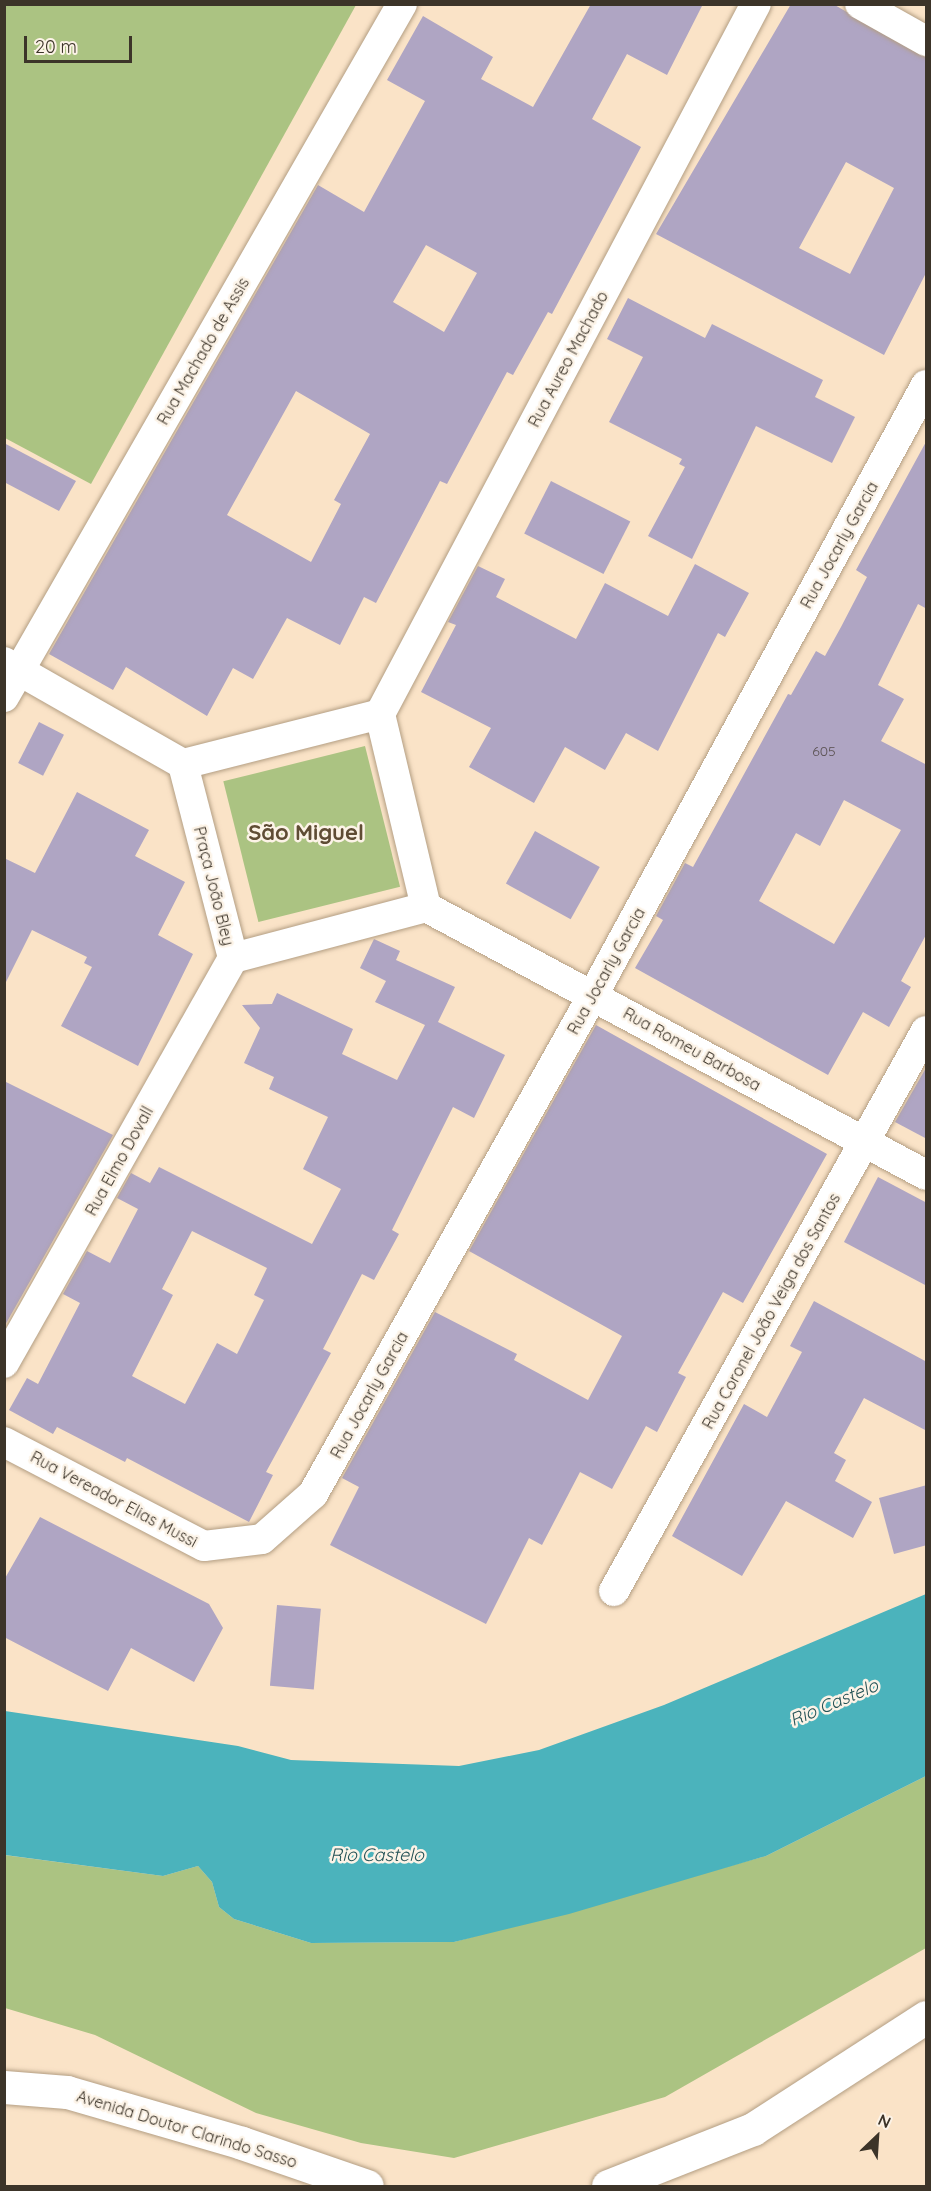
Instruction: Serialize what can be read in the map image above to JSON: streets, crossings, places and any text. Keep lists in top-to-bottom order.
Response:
{
  "streets": {
    "main road": ["Avenida Doutor Clarindo Sasso"],
    "street": [
      "Rua Machado de Assis",
      "Rua Aureo Machado",
      "Rua Jocarly Garcia",
      "Praça João Bley",
      "Rua Romeu Barbosa",
      "Rua Elmo Dovall",
      "Rua Coronel João Veiga dos Santos",
      "Rua Vereador Elias Mussi"
    ]
  },
  "crossings": [
    ["Rua Jocarly Garcia", "Rua Romeu Barbosa"],
    ["Rua Jocarly Garcia", "Rua Vereador Elias Mussi"],
    ["Praça João Bley", "Rua Romeu Barbosa"],
    ["Praça João Bley", "Rua Elmo Dovall"],
    ["Rua Romeu Barbosa", "Rua Coronel João Veiga dos Santos"]
  ],
  "districts": ["São Miguel"],
  "water": ["Rio Castelo"],
  "house_numbers": ["605"],
  "scale_bar": "20 m",
  "north": "top right"
}
